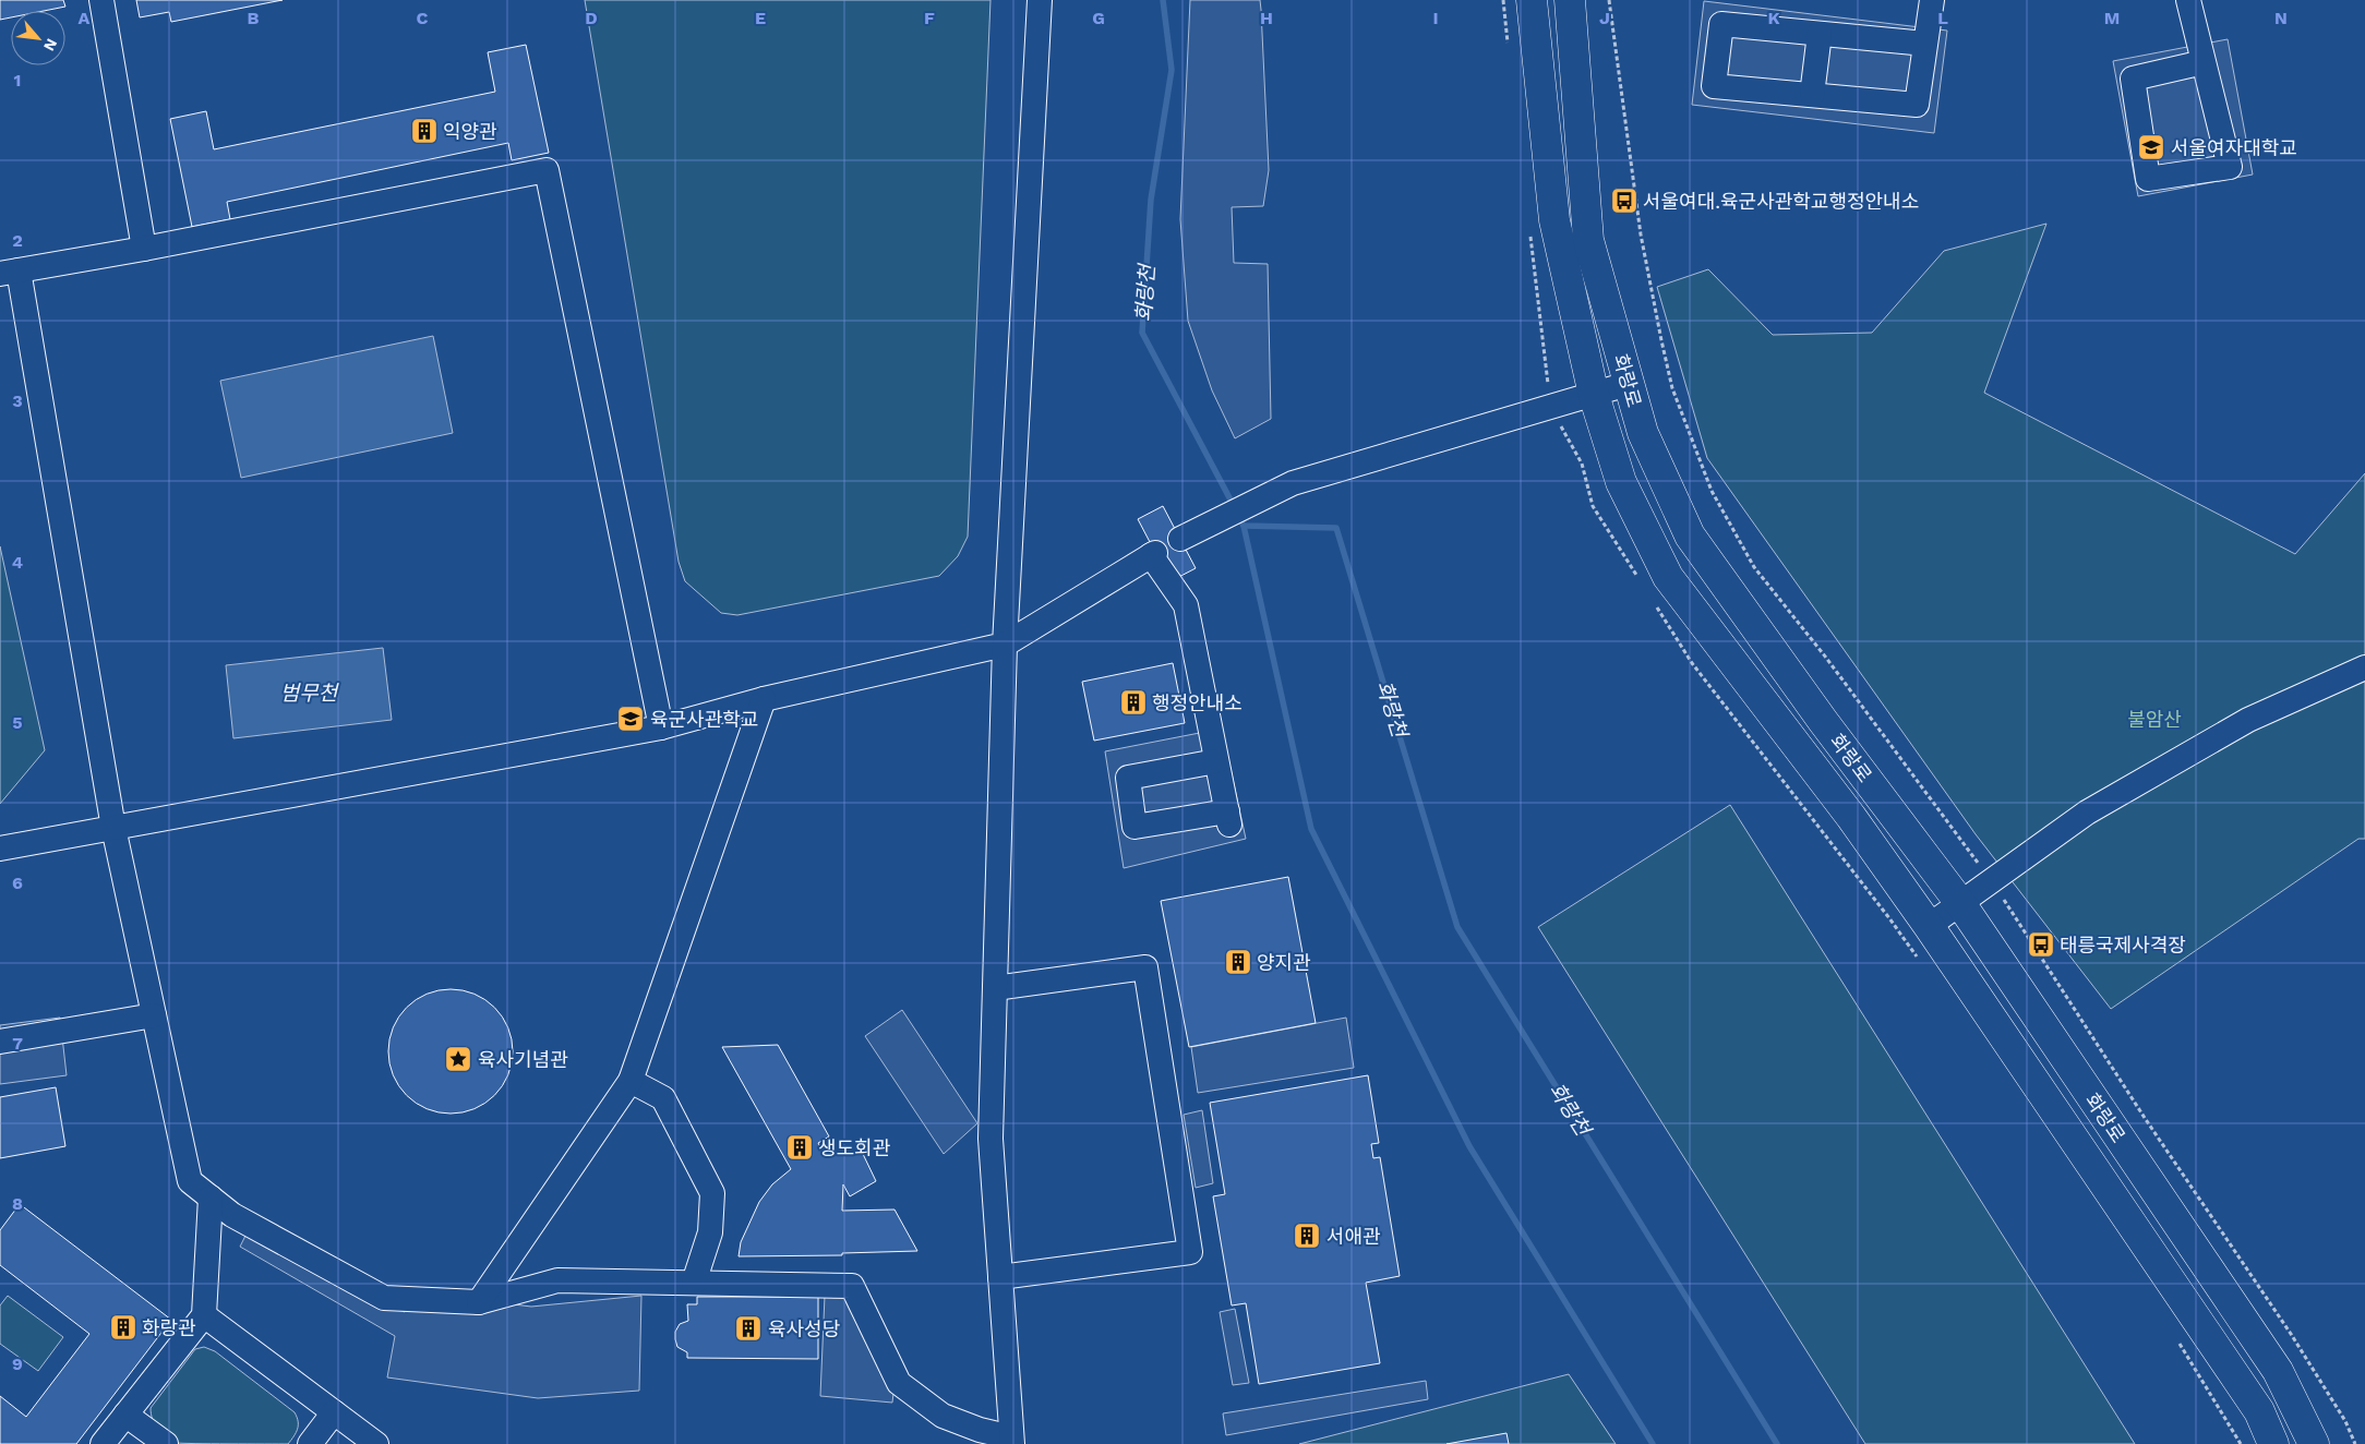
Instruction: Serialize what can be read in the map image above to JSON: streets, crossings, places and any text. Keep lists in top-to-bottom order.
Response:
{
  "streets": {
    "main road": ["화랑로"]
  },
  "water": ["화랑천", "범무천"],
  "parks": ["불암산"],
  "places": {
    "building": [
      "익양관",
      "행정안내소",
      "양지관",
      "생도회관",
      "서애관",
      "화랑관",
      "육사성당"
    ],
    "school or university": ["서울여자대학교", "육군사관학교"],
    "bus stop": ["서울여대.육군사관학교행정안내소", "태릉국제사격장"],
    "place": ["육사기념관"]
  },
  "north": "bottom right",
  "grid": {
    "columns": [
      "A",
      "B",
      "C",
      "D",
      "E",
      "F",
      "G",
      "H",
      "I",
      "J",
      "K",
      "L",
      "M",
      "N"
    ],
    "rows": [
      "1",
      "2",
      "3",
      "4",
      "5",
      "6",
      "7",
      "8",
      "9"
    ]
  }
}
